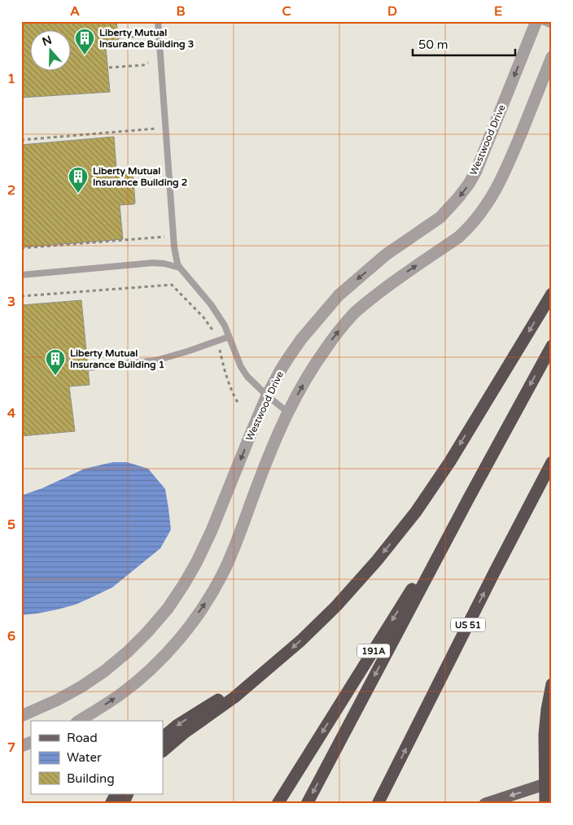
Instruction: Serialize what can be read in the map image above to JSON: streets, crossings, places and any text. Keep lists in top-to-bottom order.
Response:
{
  "streets": {
    "highway": ["US 51", "191A"],
    "street": ["Westwood Drive"]
  },
  "places": {
    "building": ["Liberty Mutual Insurance Building 3", "Liberty Mutual Insurance Building 2", "Liberty Mutual Insurance Building 1"]
  },
  "legend": ["Road", "Water", "Building"],
  "scale_bar": "50 m",
  "north": "top",
  "grid": {
    "columns": [
      "A",
      "B",
      "C",
      "D",
      "E"
    ],
    "rows": [
      "1",
      "2",
      "3",
      "4",
      "5",
      "6",
      "7"
    ]
  }
}
